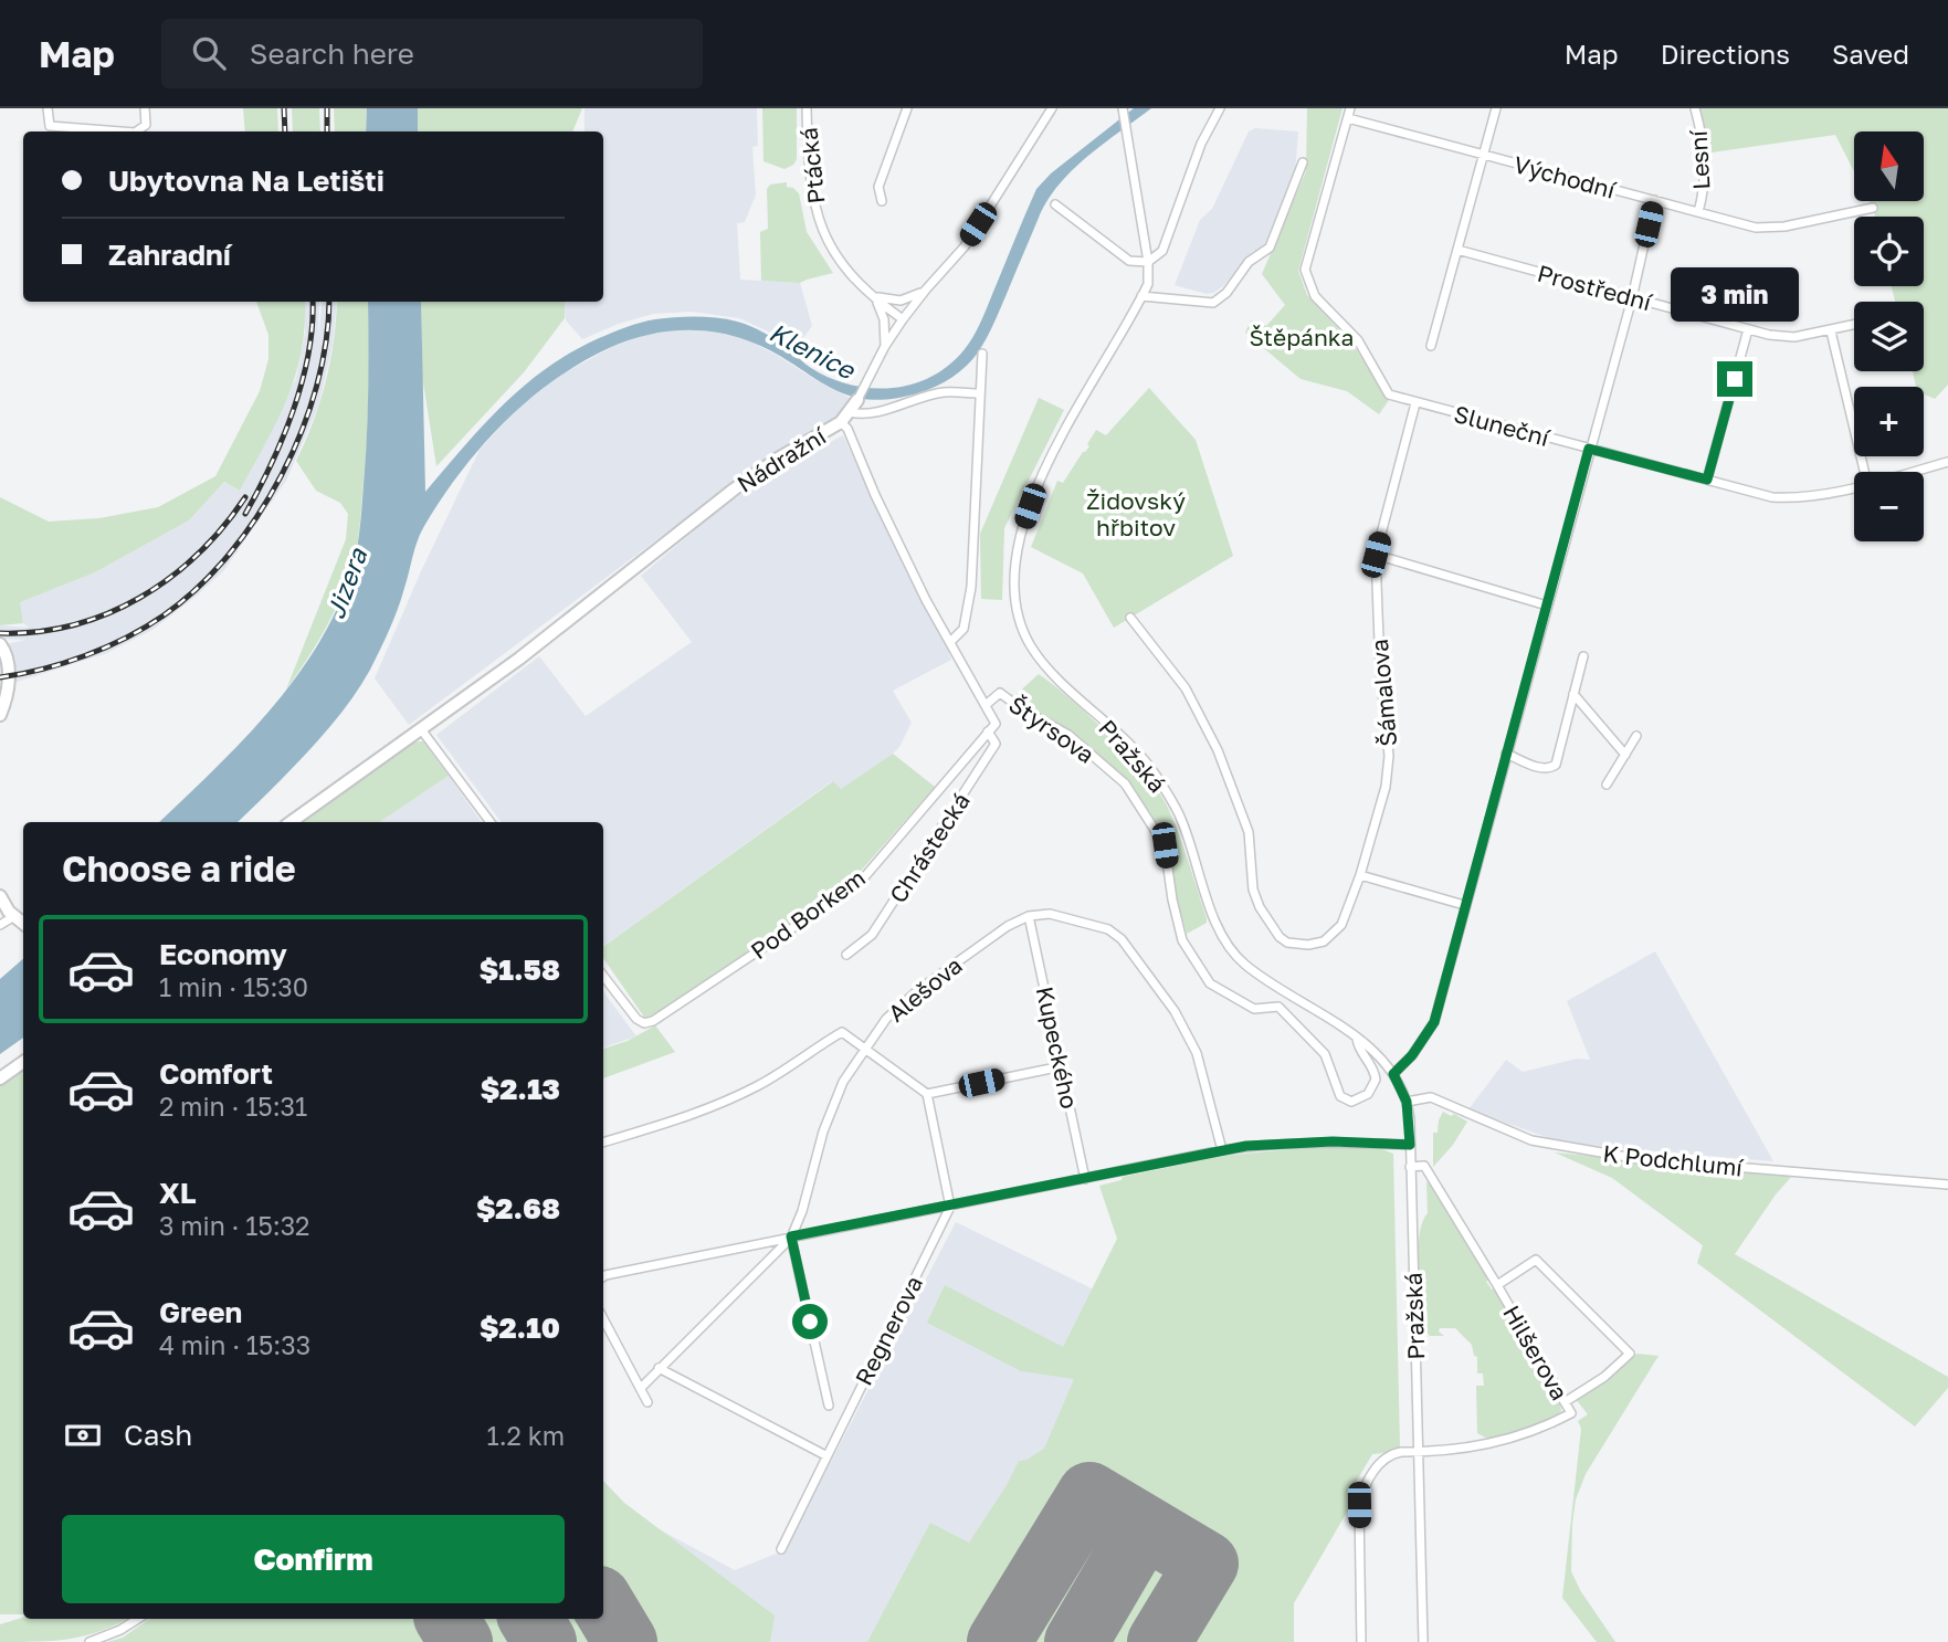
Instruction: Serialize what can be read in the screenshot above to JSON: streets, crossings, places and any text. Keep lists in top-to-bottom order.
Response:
{
  "streets": {
    "street": [
      "Lesní",
      "Ptácká",
      "Východní",
      "Prostřední",
      "Sluneční",
      "Nádražní",
      "Šámalova",
      "Štyrsova",
      "Pražská",
      "Chrástecká",
      "Pod Borkem",
      "Alešova",
      "Kupeckého",
      "K Podchlumí",
      "Regnerova",
      "Hilšerova"
    ]
  },
  "crossings": [
    ["Lesní", "Východní"],
    ["Ptácká", "Nádražní"],
    ["Východní", "Sluneční"],
    ["Sluneční", "Šámalova"],
    ["Nádražní", "Štyrsova"],
    ["Štyrsova", "Pražská"],
    ["Štyrsova", "Pod Borkem"],
    ["Pražská", "K Podchlumí"],
    ["Pražská", "Hilšerova"],
    ["Chrástecká", "Pod Borkem"],
    ["Alešova", "Kupeckého"]
  ],
  "water": ["Klenice", "Jizera"],
  "parks": ["Štěpánka", "Židovský hřbitov"],
  "north": "top",
  "page": {
    "header": "Map",
    "search": "Search here",
    "nav": ["Map", "Directions", "Saved"],
    "map_buttons": ["+", "−"],
    "banner": ["Ubytovna Na Letišti", "Zahradní"],
    "bubble": "3 min",
    "heading": "Choose a ride",
    "list": [
      {
        "name": "Economy",
        "note": "1 min · 15:30",
        "value": "$1.58"
      },
      {
        "name": "Comfort",
        "note": "2 min · 15:31",
        "value": "$2.13"
      },
      {
        "name": "XL",
        "note": "3 min · 15:32",
        "value": "$2.68"
      },
      {
        "name": "Green",
        "note": "4 min · 15:33",
        "value": "$2.10"
      }
    ],
    "pay": ["Cash", "1.2 km"],
    "buttons": "Confirm"
  }
}
